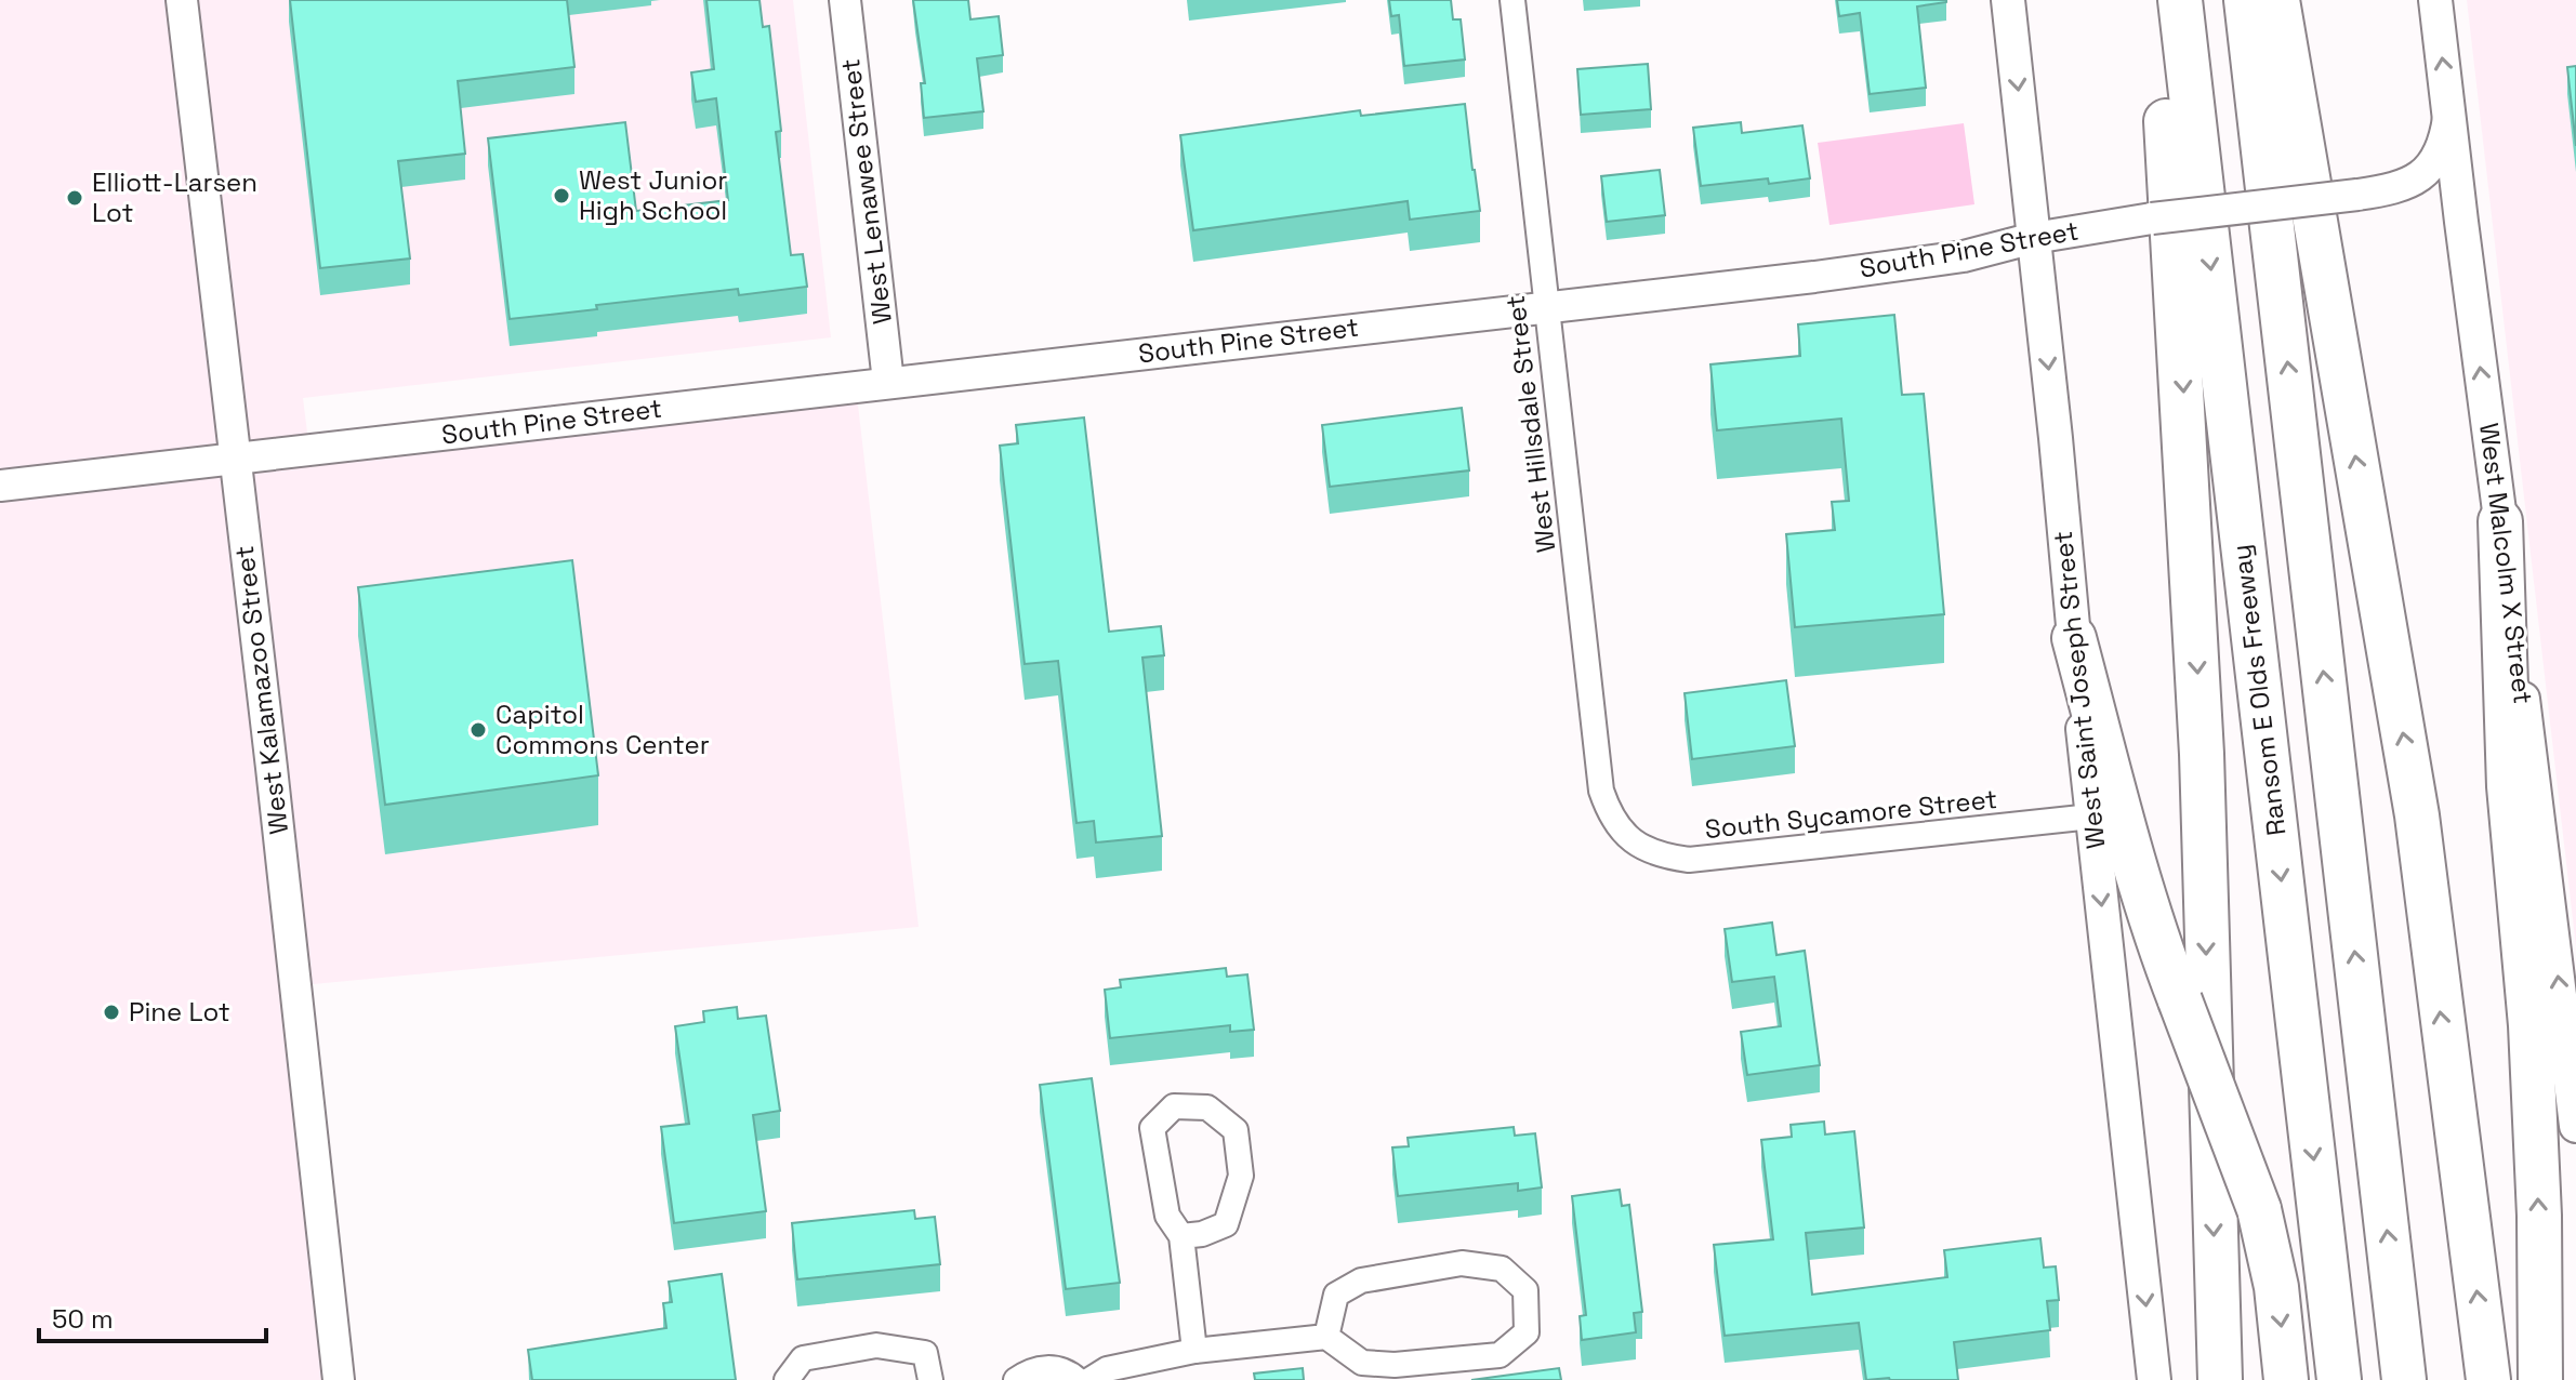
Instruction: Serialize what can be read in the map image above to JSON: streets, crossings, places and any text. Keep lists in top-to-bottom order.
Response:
{
  "streets": {
    "highway": ["Ransom E Olds Freeway"],
    "main road": ["West Malcolm X Street", "West Saint Joseph Street"],
    "street": [
      "West Lenawee Street",
      "South Pine Street",
      "West Hillsdale Street",
      "West Kalamazoo Street",
      "South Sycamore Street"
    ]
  },
  "crossings": [
    ["West Lenawee Street", "South Pine Street"],
    ["South Pine Street", "West Hillsdale Street"],
    ["South Pine Street", "West Malcolm X Street"],
    ["South Pine Street", "West Kalamazoo Street"],
    ["South Pine Street", "West Saint Joseph Street"],
    ["West Hillsdale Street", "South Sycamore Street"],
    ["West Saint Joseph Street", "South Sycamore Street"]
  ],
  "one_way": ["West Malcolm X Street", "West Saint Joseph Street"],
  "places": [
    "West Junior High School",
    "Elliott-Larsen Lot",
    "Capitol Commons Center",
    "Pine Lot"
  ],
  "scale_bar": "50 m"
}
